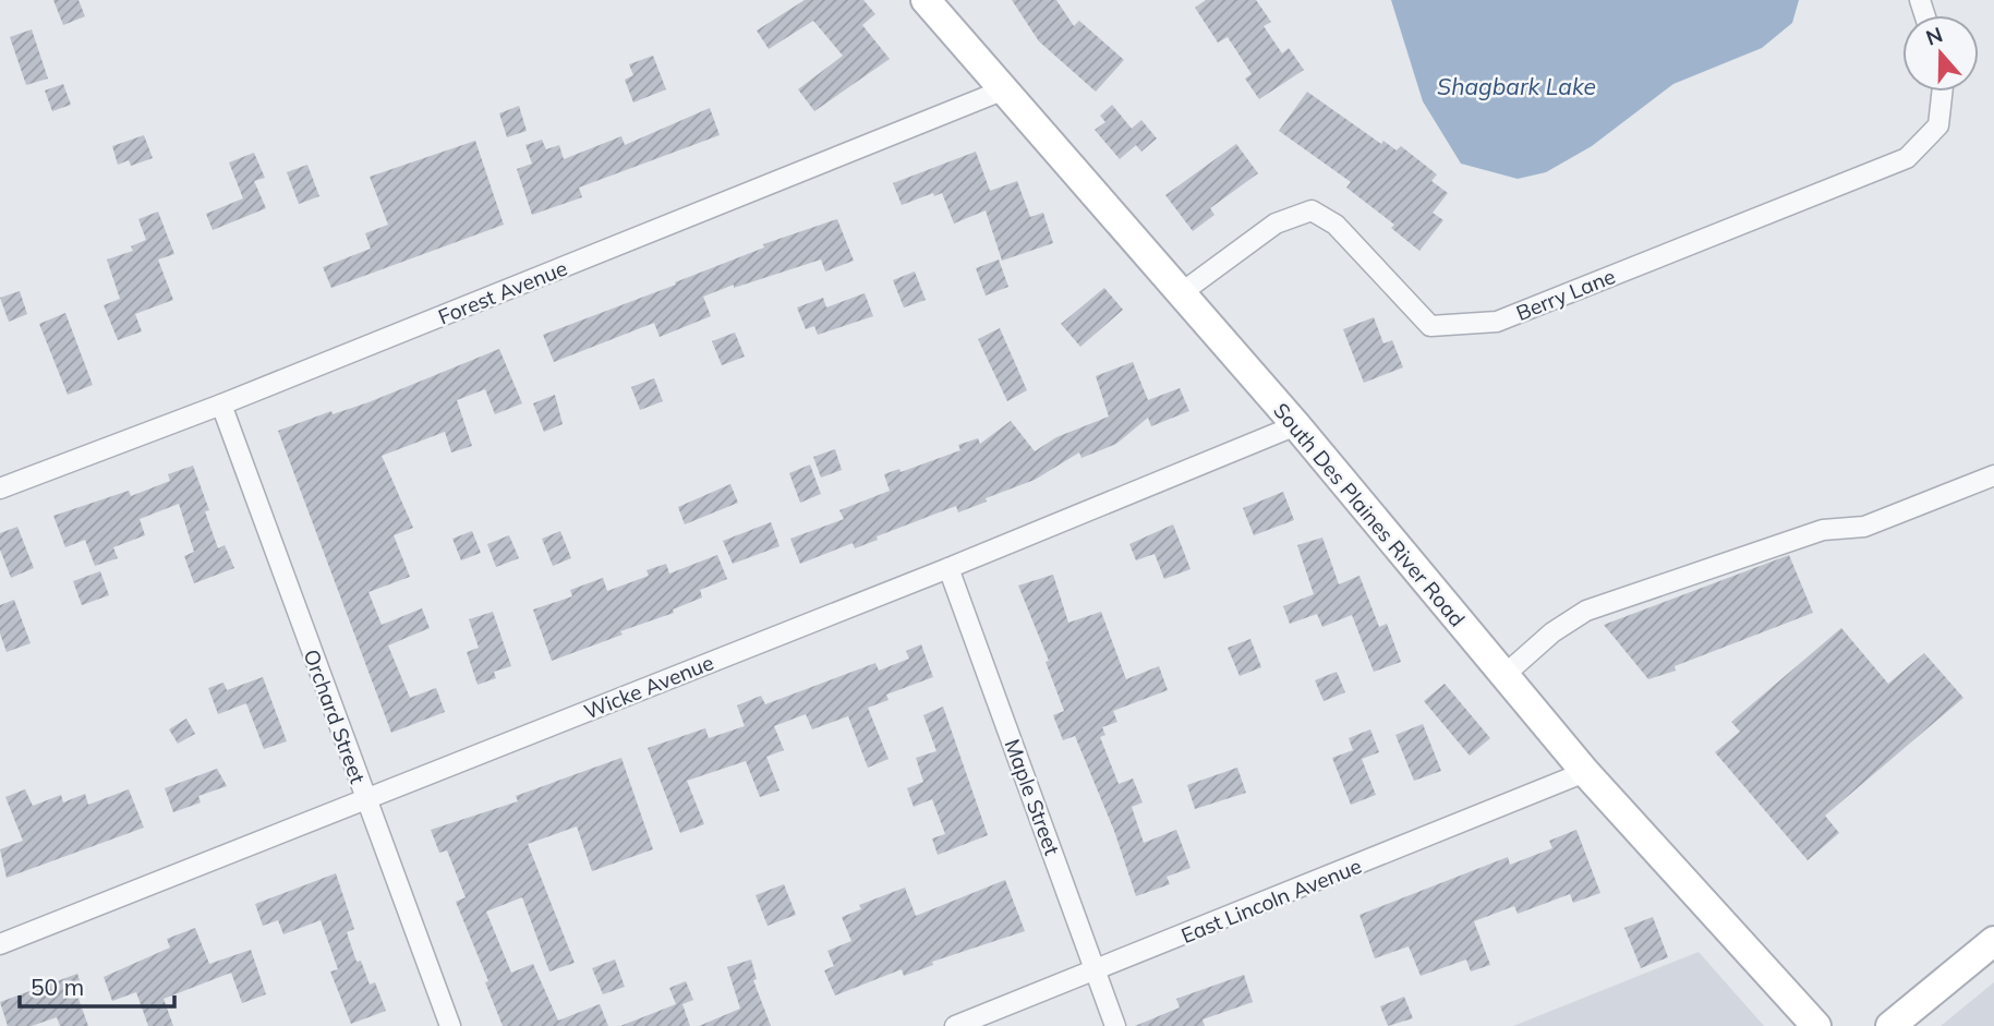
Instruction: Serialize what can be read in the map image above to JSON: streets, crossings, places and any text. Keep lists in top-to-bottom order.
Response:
{
  "streets": {
    "main road": ["South Des Plaines River Road"],
    "street": [
      "Forest Avenue",
      "Berry Lane",
      "Wicke Avenue",
      "Orchard Street",
      "Maple Street",
      "East Lincoln Avenue"
    ]
  },
  "crossings": [
    ["Forest Avenue", "South Des Plaines River Road"],
    ["Forest Avenue", "Orchard Street"],
    ["Berry Lane", "South Des Plaines River Road"],
    ["South Des Plaines River Road", "Wicke Avenue"],
    ["South Des Plaines River Road", "East Lincoln Avenue"],
    ["Wicke Avenue", "Orchard Street"],
    ["Wicke Avenue", "Maple Street"],
    ["Maple Street", "East Lincoln Avenue"]
  ],
  "water": ["Shagbark Lake"],
  "scale_bar": "50 m",
  "north": "top"
}
